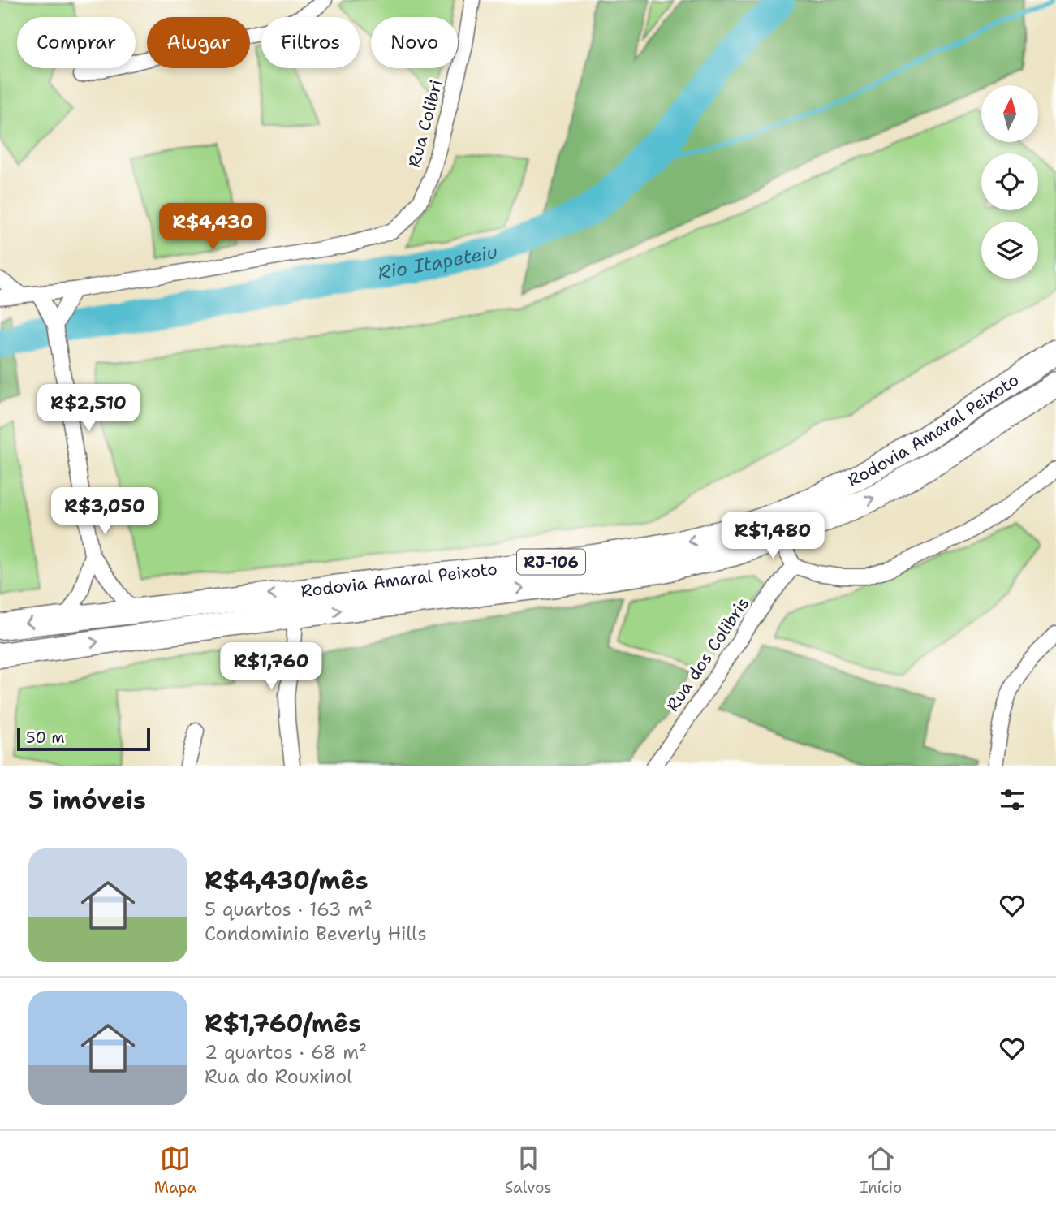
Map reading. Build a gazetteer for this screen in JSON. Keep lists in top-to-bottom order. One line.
{"streets":{"highway":["Rodovia Amaral Peixoto","RJ-106"],"street":["Rua Colibri","Rua dos Colibris"]},"water":["Rio Itapeteiu"],"scale_bar":"50 m","north":"top","page":{"chip":["Comprar","Alugar","Filtros","Novo"],"price":["R$4,430","R$2,510","R$3,050","R$1,480","R$1,760"],"scale":"50 m","heading":"5 imóveis","list":[{"name":"R$4,430/mês","note":"5 quartos · 163 m² · Condominio Beverly Hills"},{"name":"R$1,760/mês","note":"2 quartos · 68 m² · Rua do Rouxinol"}],"tabs":["Mapa","Salvos","Início"]}}
